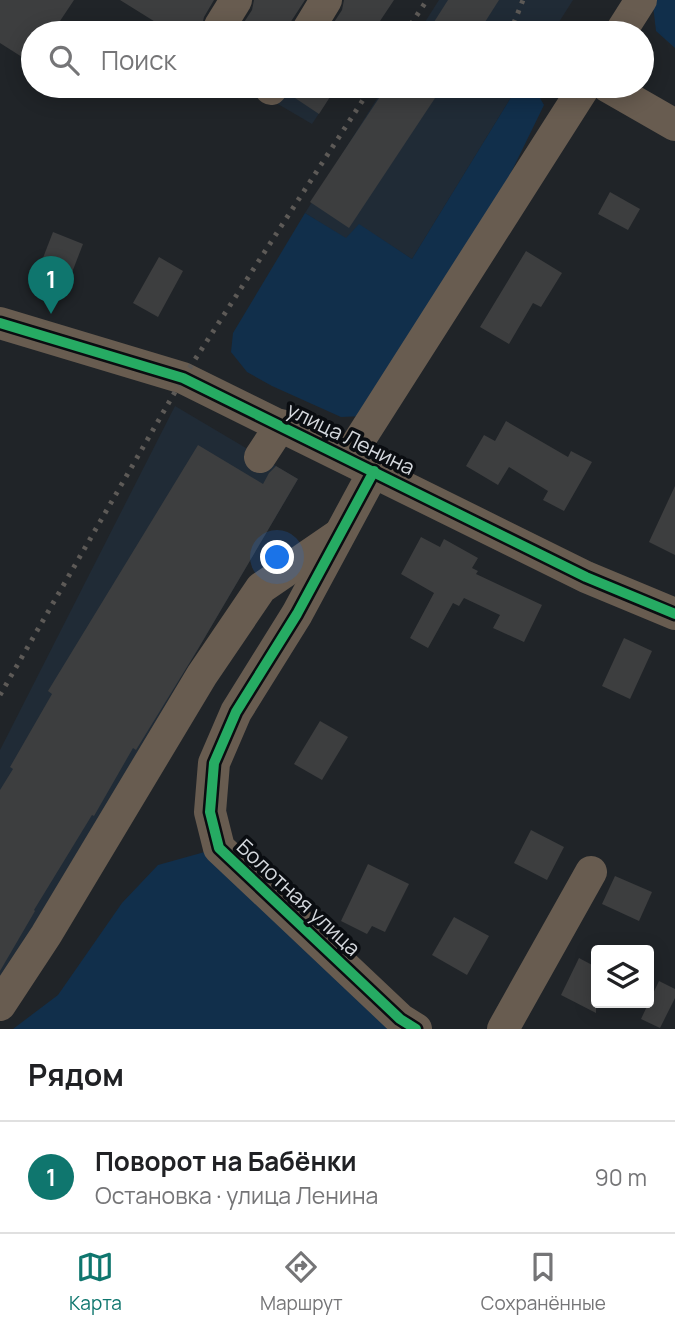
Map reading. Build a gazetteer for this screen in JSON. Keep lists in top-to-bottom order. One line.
{"streets":{"street":["улица Ленина","Болотная улица"]},"crossings":[["улица Ленина","Болотная улица"]],"page":{"search":"Поиск","pins":"1","heading":"Рядом","list":[{"mark":"1","name":"Поворот на Бабёнки","note":"Остановка · улица Ленина","value":"90 m"}],"nav":["Карта","Маршрут","Сохранённые"]}}
